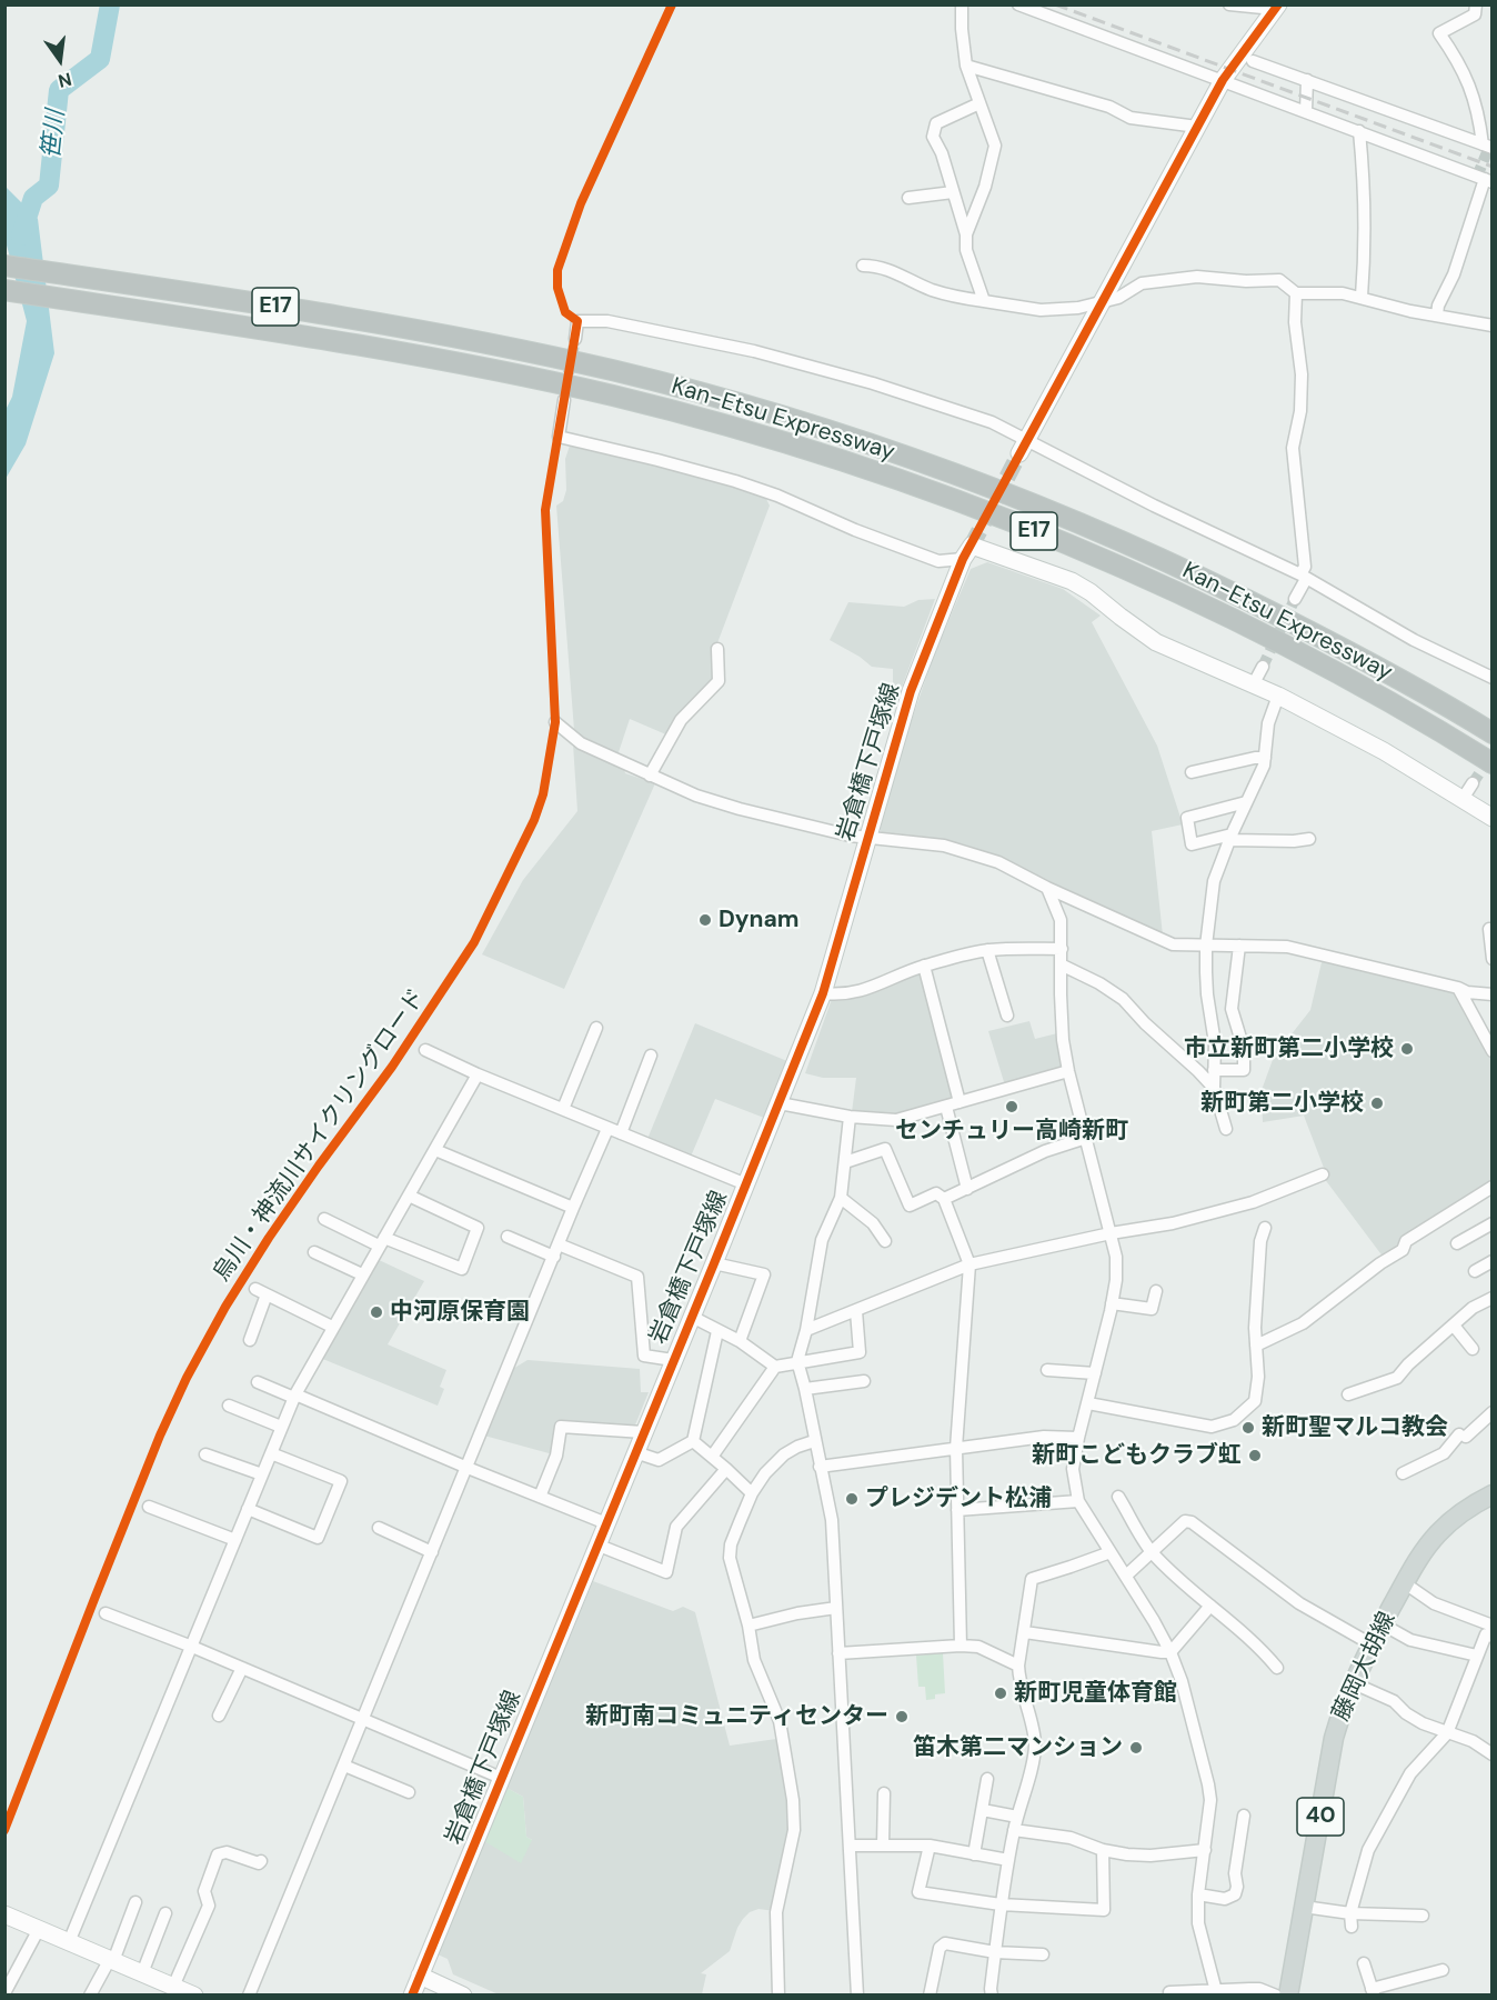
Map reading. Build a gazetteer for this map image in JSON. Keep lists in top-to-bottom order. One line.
{"streets":{"highway":["E17","Kan-Etsu Expressway"],"main road":["藤岡大胡線","40"],"street":["岩倉橋下戸塚線"],"cycle path":["烏川・神流川サイクリングロード"]},"water":["笹川"],"places":["Dynam","市立新町第二小学校","新町第二小学校","センチュリー高崎新町","中河原保育園","新町聖マルコ教会","新町こどもクラブ虹","プレジデント松浦","新町児童体育館","新町南コミュニティセンター","笛木第二マンション"],"north":"bottom"}
